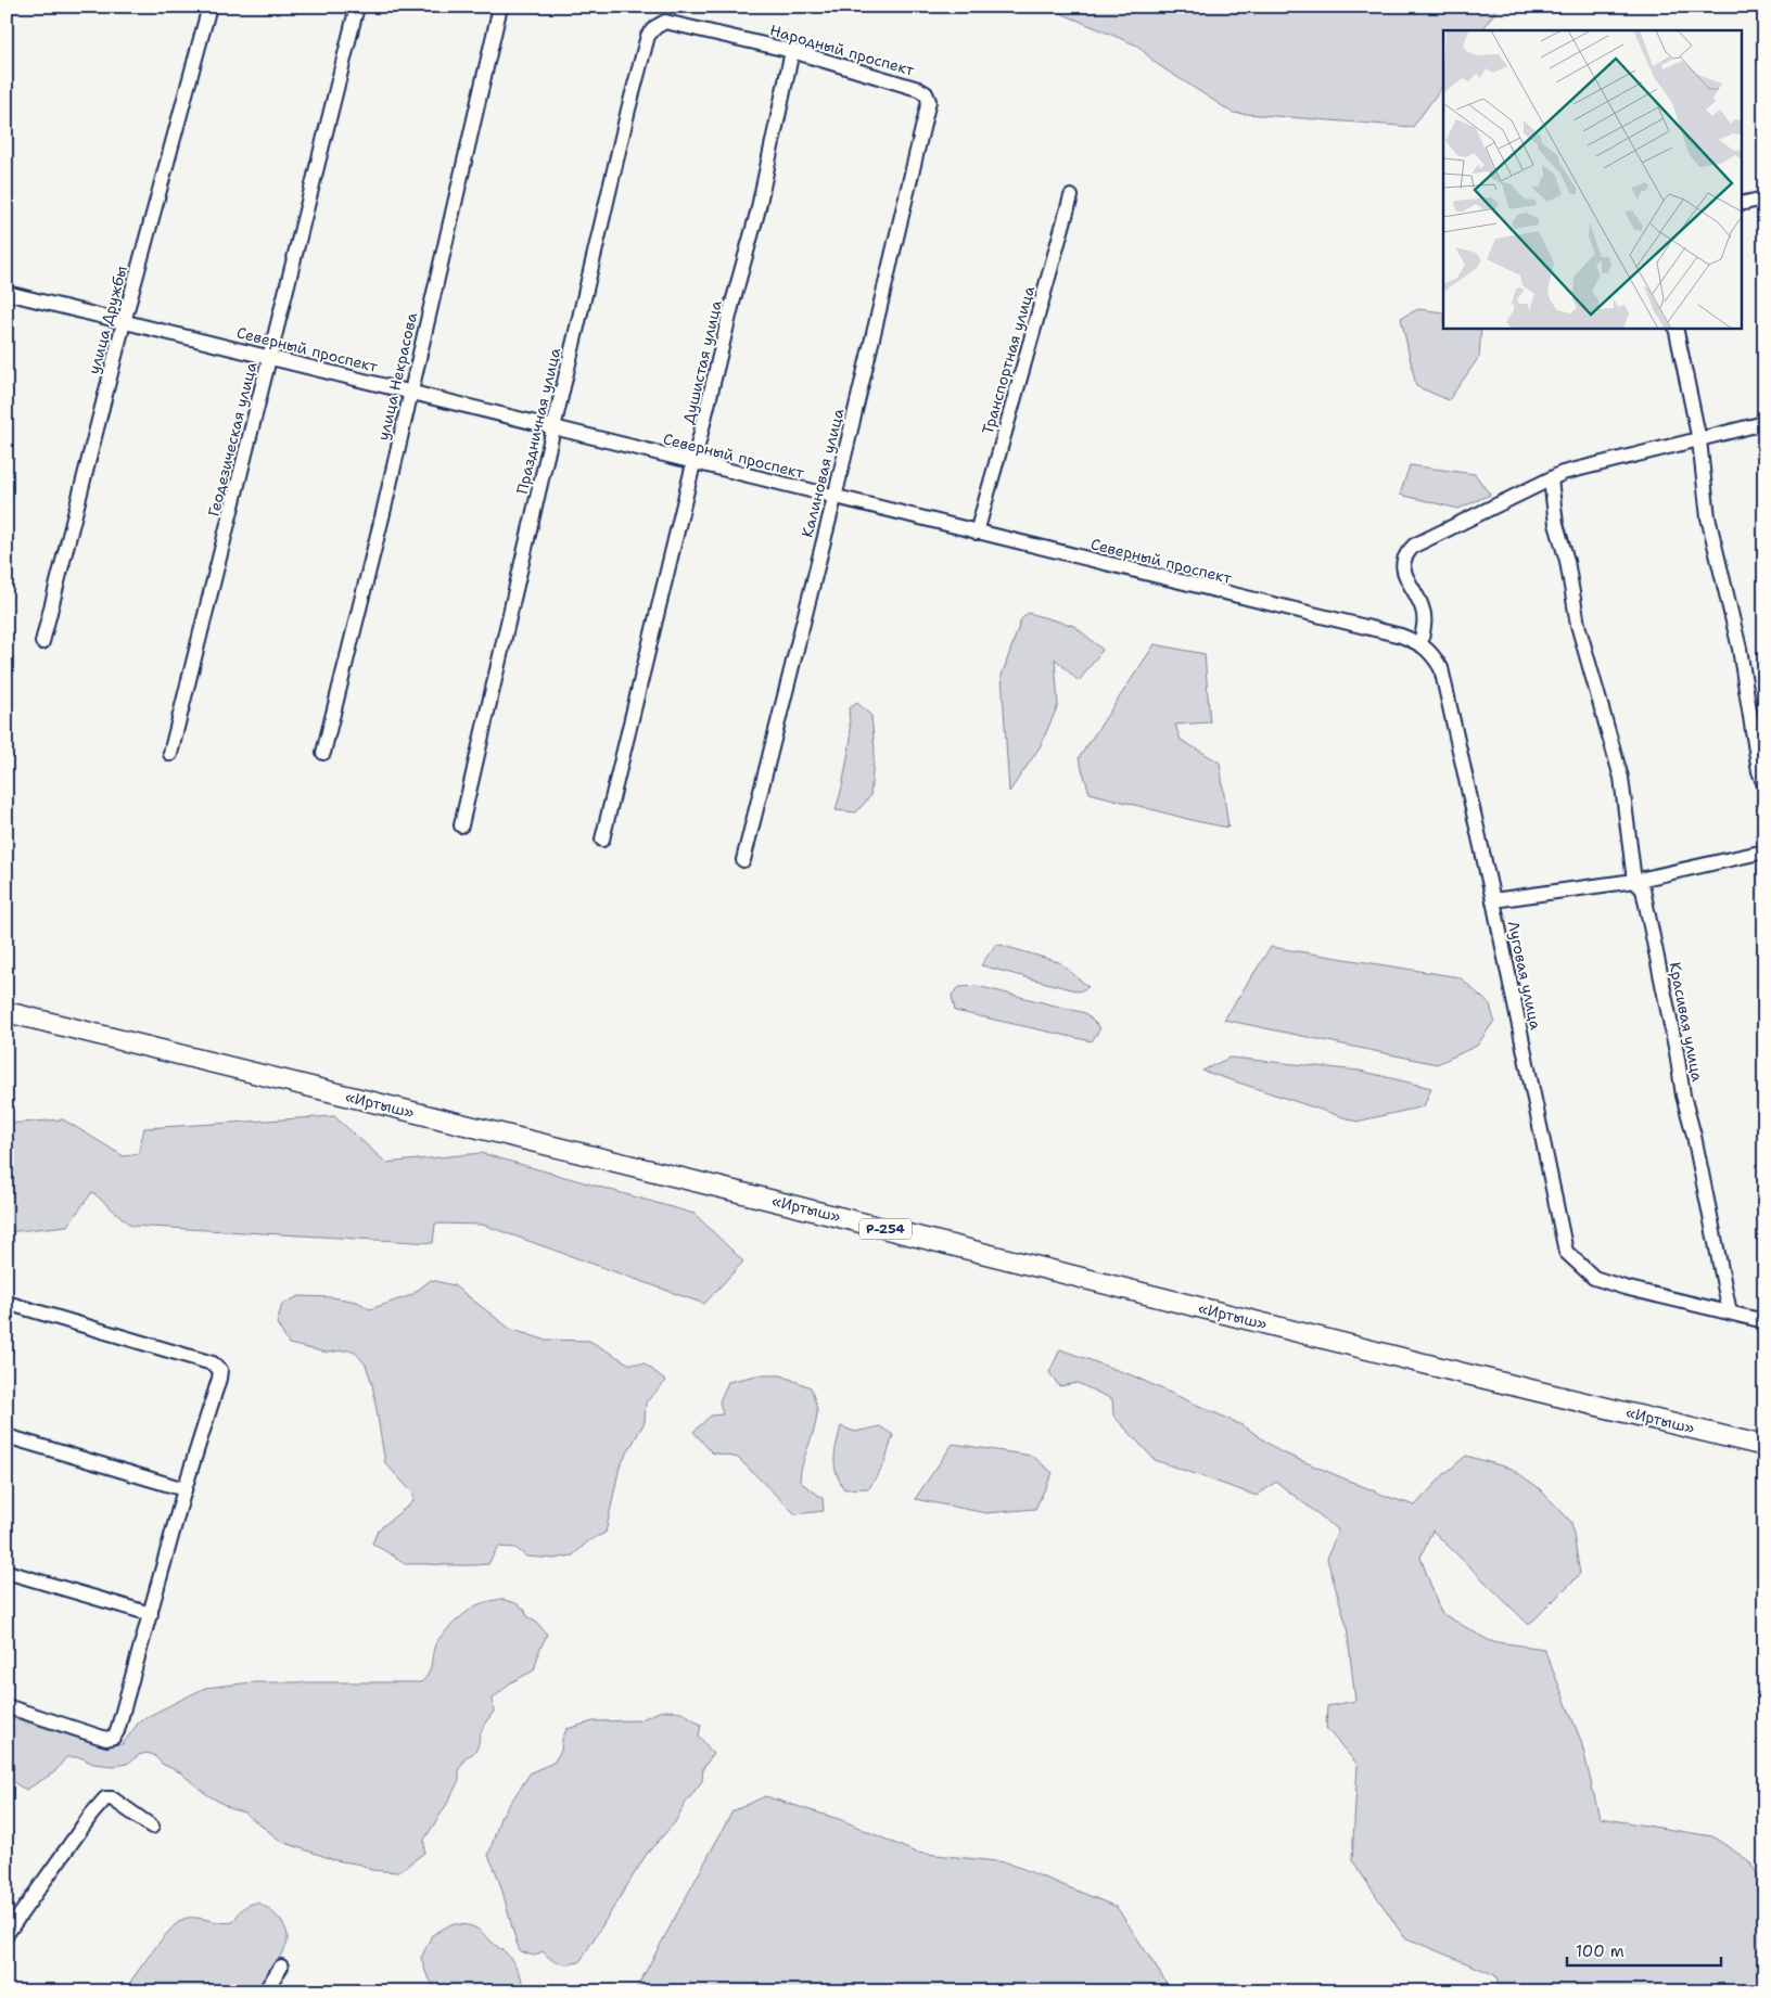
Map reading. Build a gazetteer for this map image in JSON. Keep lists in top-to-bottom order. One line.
{"streets":{"highway":["«Иртыш»","Р-254"],"street":["Народный проспект","улица Дружбы","Северный проспект","Транспортная улица","Душистая улица","улица Некрасова","Праздничная улица","Геодезическая улица","Калиновая улица","Луговая улица","Красивая улица"]},"crossings":[["Народный проспект","Душистая улица"],["Народный проспект","Праздничная улица"],["Народный проспект","Калиновая улица"],["улица Дружбы","Северный проспект"],["Северный проспект","Транспортная улица"],["Северный проспект","Душистая улица"],["Северный проспект","улица Некрасова"],["Северный проспект","Праздничная улица"],["Северный проспект","Геодезическая улица"],["Северный проспект","Калиновая улица"],["Северный проспект","Луговая улица"],["Луговая улица","Красивая улица"]],"scale_bar":"100 m"}
